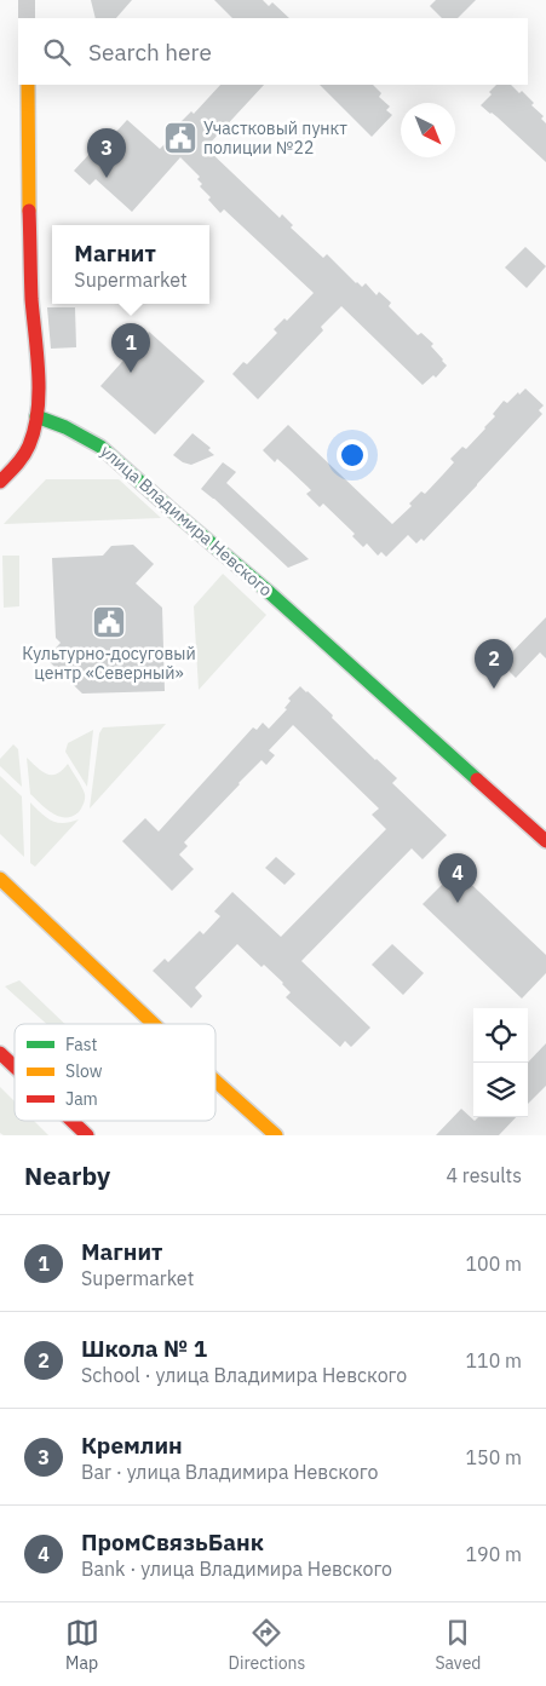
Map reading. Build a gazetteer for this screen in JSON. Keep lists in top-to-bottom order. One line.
{"streets":{"street":["улица Владимира Невского"]},"places":{"public building":["Участковый пункт полиции №22","Культурно-досуговый центр «Северный»"]},"legend":["Fast","Slow","Jam"],"north":"bottom right","page":{"search":"Search here","pins":["3","1","2","4"],"popup":["Магнит","Supermarket"],"heading":["Nearby","4 results"],"list":[{"mark":"1","name":"Магнит","note":"Supermarket","value":"100 m"},{"mark":"2","name":"Школа № 1","note":"School · улица Владимира Невского","value":"110 m"},{"mark":"3","name":"Кремлин","note":"Bar · улица Владимира Невского","value":"150 m"},{"mark":"4","name":"ПромСвязьБанк","note":"Bank · улица Владимира Невского","value":"190 m"}],"nav":["Map","Directions","Saved"]}}
